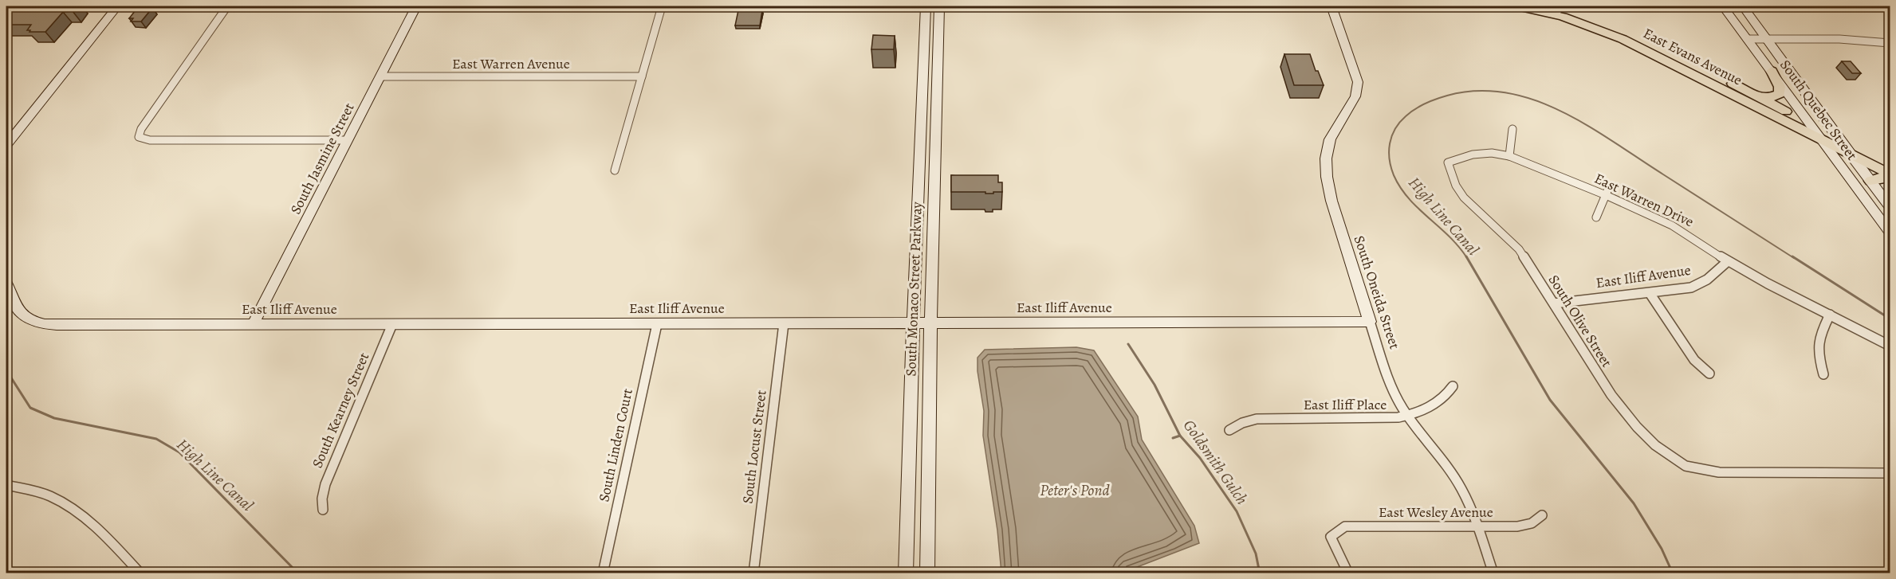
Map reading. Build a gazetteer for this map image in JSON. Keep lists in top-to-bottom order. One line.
{"streets":{"main road":["East Evans Avenue"],"street":["East Warren Avenue","South Quebec Street","South Jasmine Street","East Warren Drive","East Iliff Avenue","South Monaco Street Parkway","South Oneida Street","South Olive Street","East Iliff Place","South Kearney Street","South Linden Court","South Locust Street","East Wesley Avenue"]},"crossings":[["East Evans Avenue","South Quebec Street"],["East Warren Avenue","South Jasmine Street"],["South Jasmine Street","East Iliff Avenue"],["East Warren Drive","East Iliff Avenue"],["East Warren Drive","South Olive Street"],["East Iliff Avenue","South Monaco Street Parkway"],["East Iliff Avenue","South Oneida Street"],["East Iliff Avenue","South Olive Street"],["East Iliff Avenue","South Kearney Street"],["East Iliff Avenue","South Linden Court"],["East Iliff Avenue","South Locust Street"],["South Oneida Street","East Iliff Place"],["South Oneida Street","East Wesley Avenue"]],"water":["High Line Canal","Goldsmith Gulch","Peter's Pond"]}
